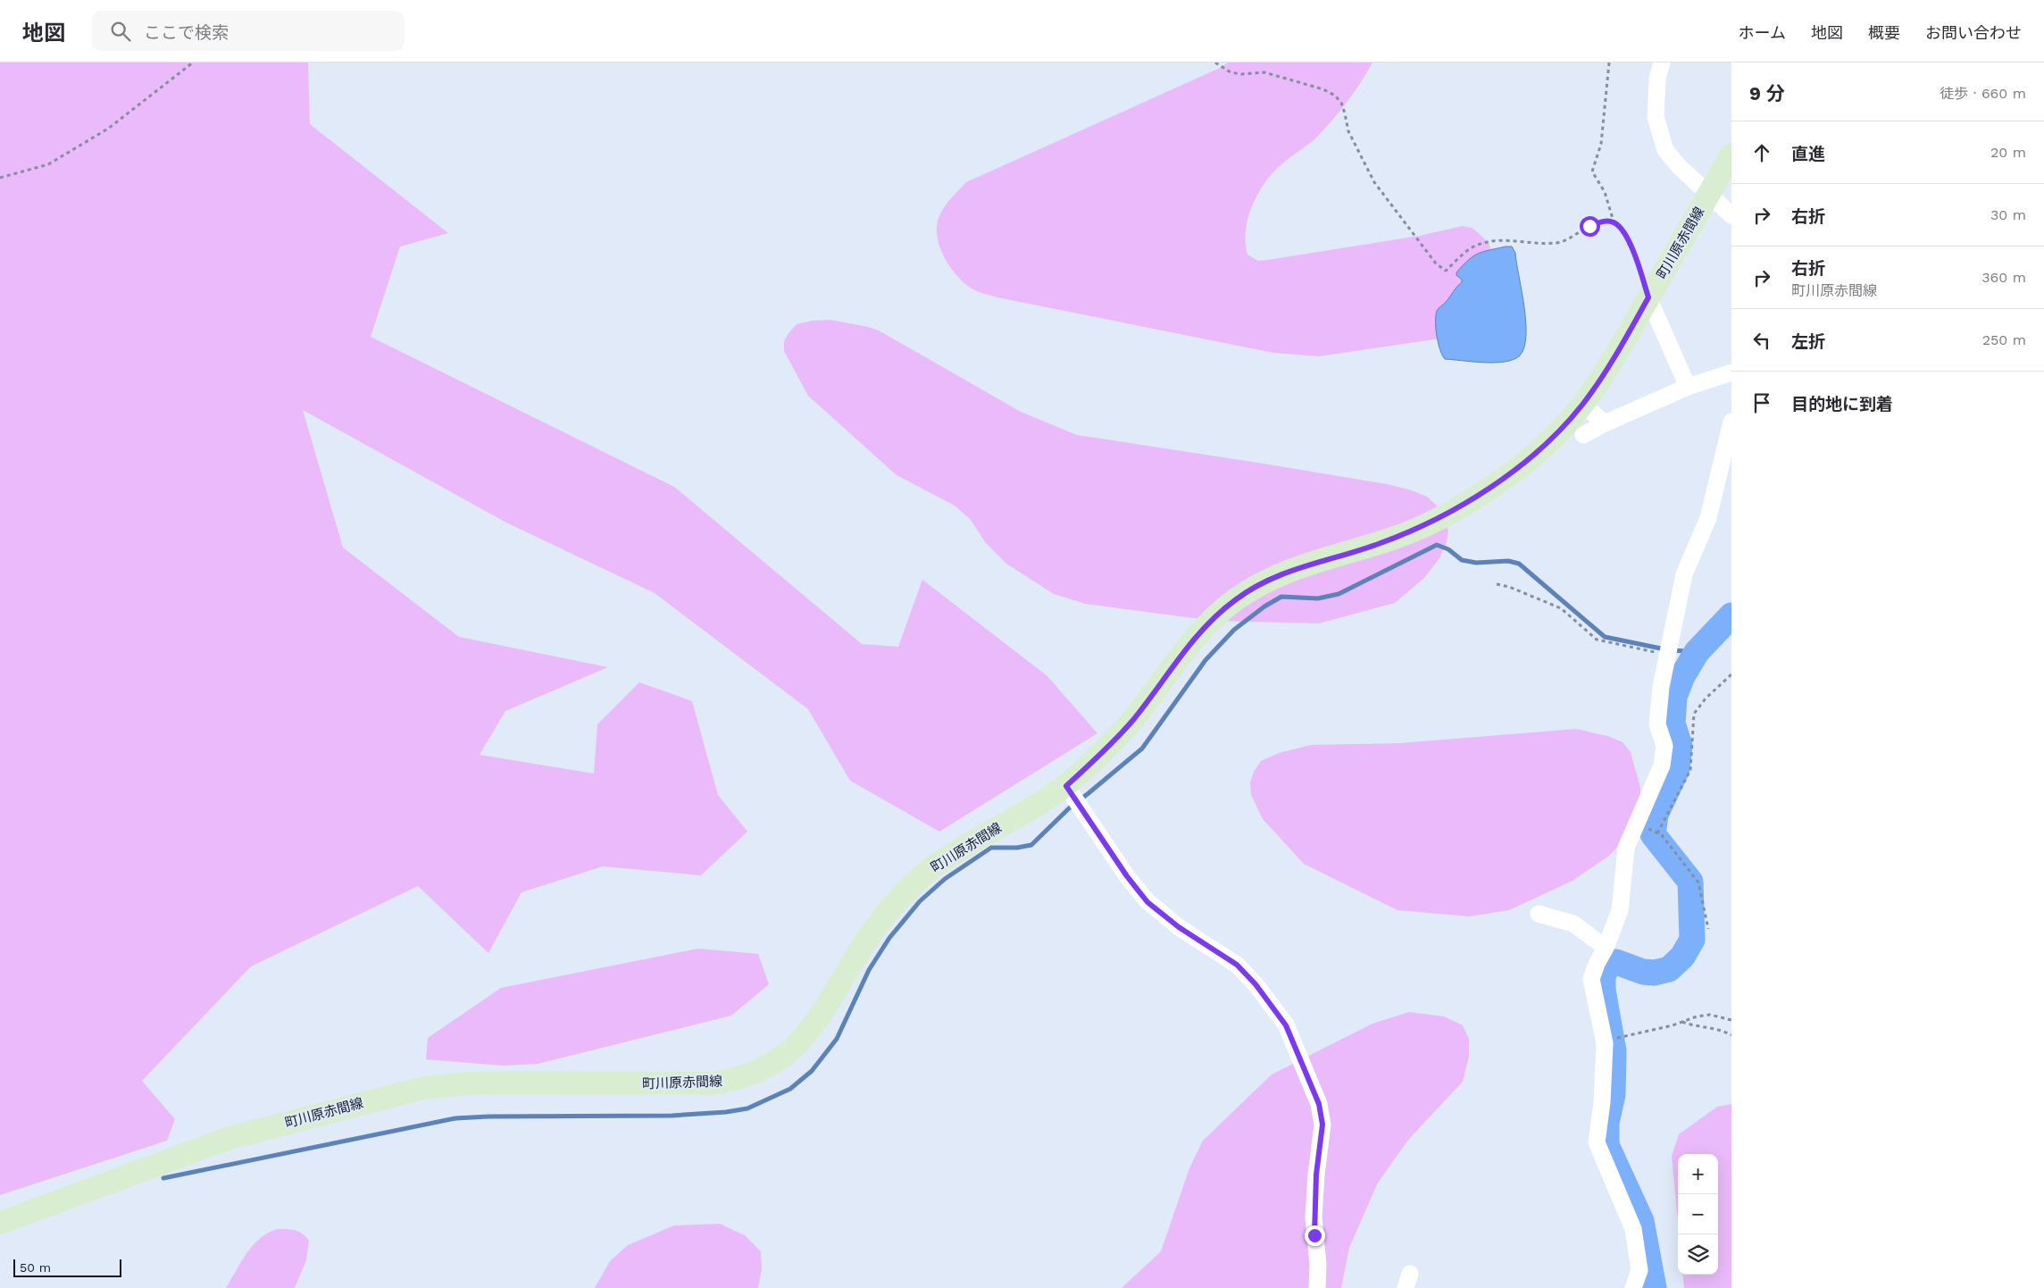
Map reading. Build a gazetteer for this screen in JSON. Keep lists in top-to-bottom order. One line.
{"streets":{"main road":["町川原赤間線"]},"scale_bar":"50 m","page":{"header":"地図","search":"ここで検索","nav":["ホーム","地図","概要","お問い合わせ"],"heading":["9 分","徒歩 · 660 m"],"list":[["直進","20 m"],["右折","30 m"],["右折","町川原赤間線","360 m"],["左折","250 m"],"目的地に到着"],"map_buttons":["+","−"],"scale":"50 m"}}
